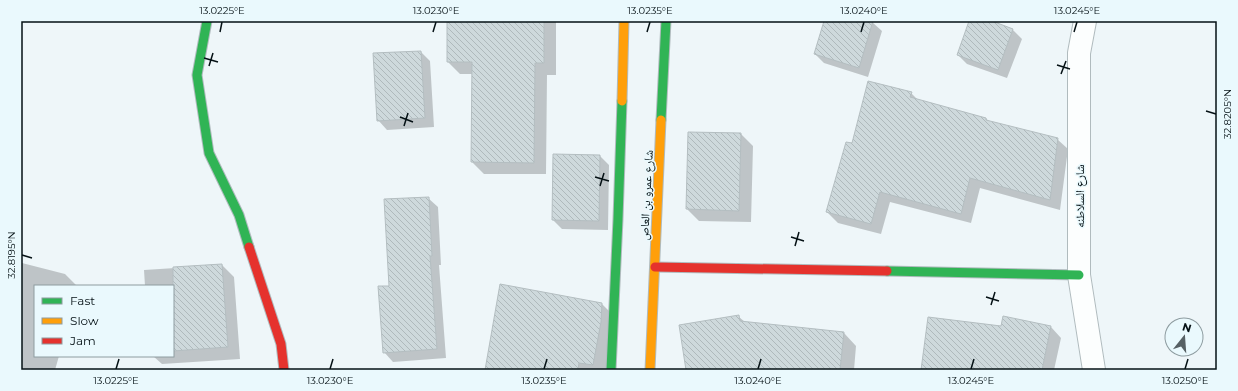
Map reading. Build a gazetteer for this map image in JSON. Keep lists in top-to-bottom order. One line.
{"streets":{"street":["شارع عمرو بن العاص","شارع السلاطنه"]},"legend":["Fast","Slow","Jam"],"north":"top","coordinates":["13.0225°E","13.0230°E","13.0235°E","13.0240°E","13.0245°E","32.8205°N","32.8195°N","13.0250°E"]}
